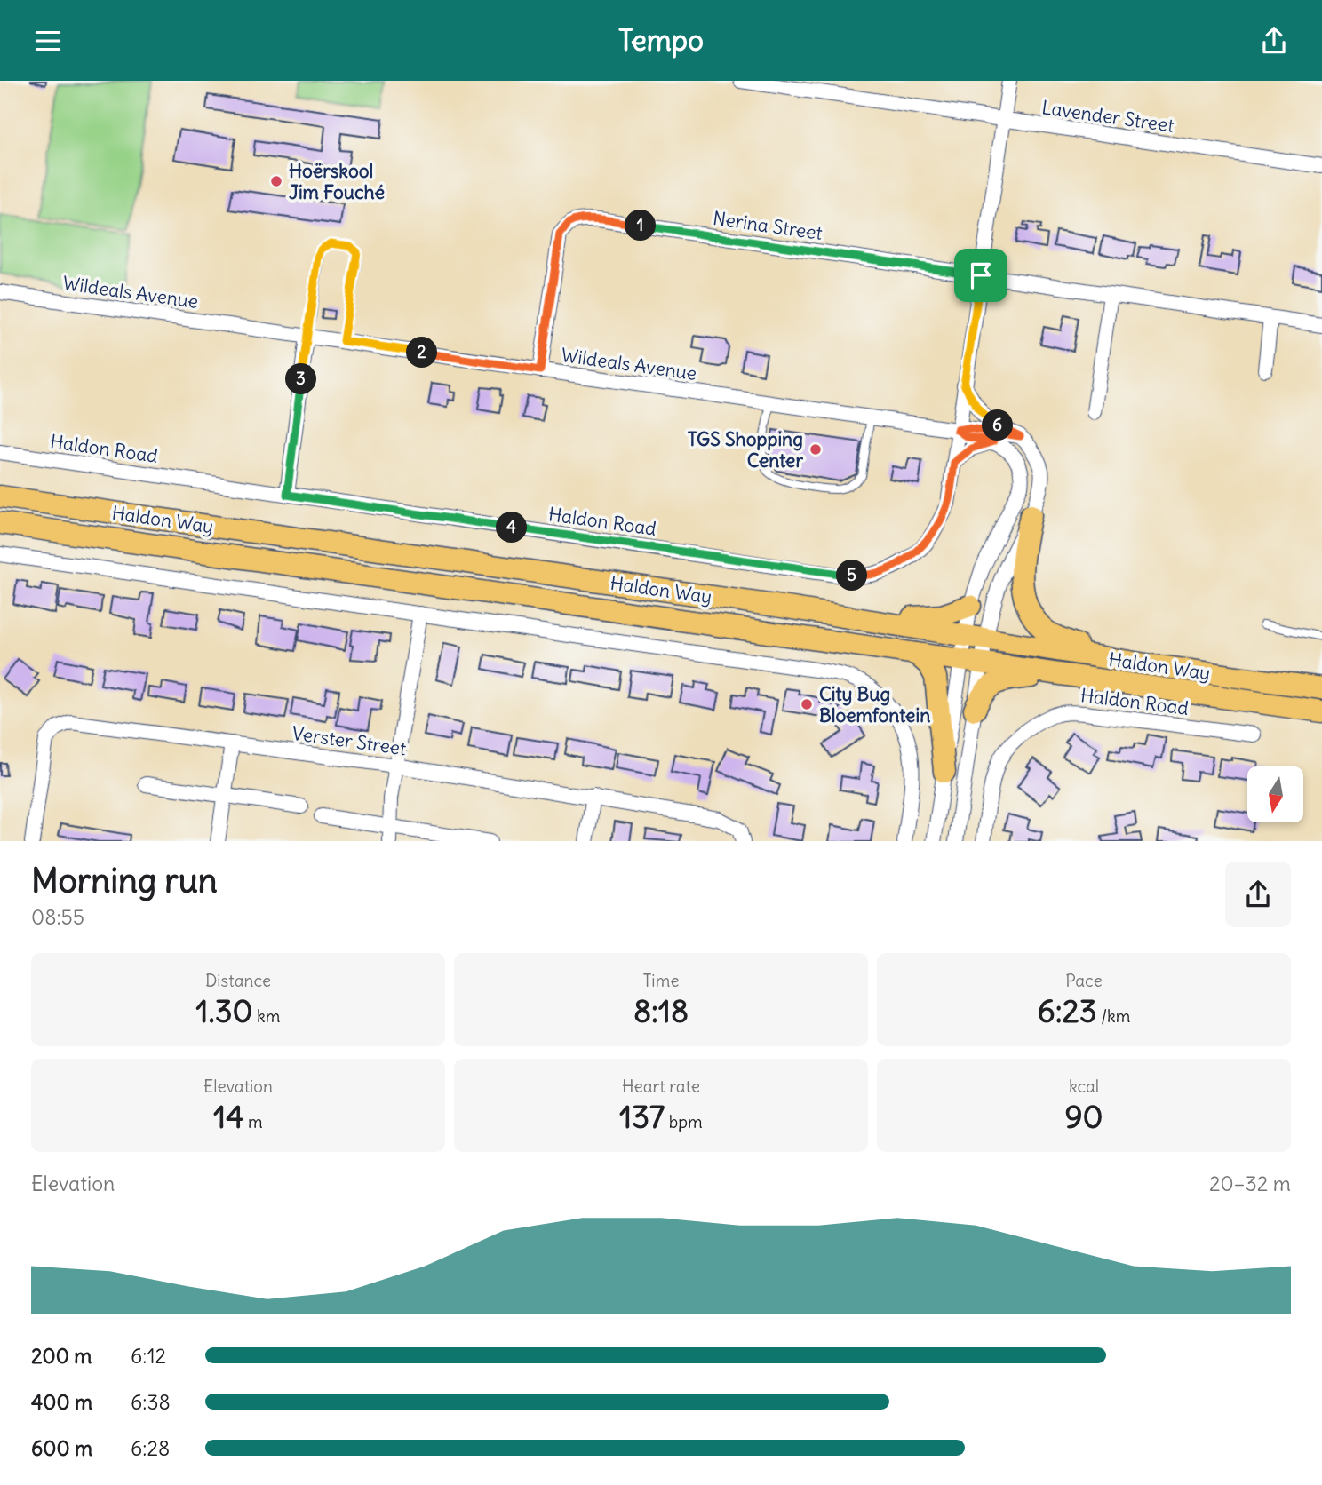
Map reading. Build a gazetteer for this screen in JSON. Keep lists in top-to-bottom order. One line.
{"streets":{"highway":["Haldon Way"],"street":["Lavender Street","Nerina Street","Wildeals Avenue","Haldon Road","Verster Street"]},"crossings":[["Lavender Street","Haldon Road"],["Nerina Street","Wildeals Avenue"],["Nerina Street","Haldon Road"],["Wildeals Avenue","Haldon Road"]],"places":["Hoërskool Jim Fouché","TGS Shopping Center","City Bug Bloemfontein"],"north":"bottom","page":{"header":"Tempo","pins":["1","2","3","6","4","5"],"heading":["Morning run","08:55"],"stats":[["Distance","1.30 km"],["Time","8:18"],["Pace","6:23 /km"],["Elevation","14 m"],["Heart rate","137 bpm"],["kcal","90"]],"chart":["Elevation","20–32 m"],"list":[{"name":"200 m","note":"6:12"},{"name":"400 m","note":"6:38"},{"name":"600 m","note":"6:28"}]}}
